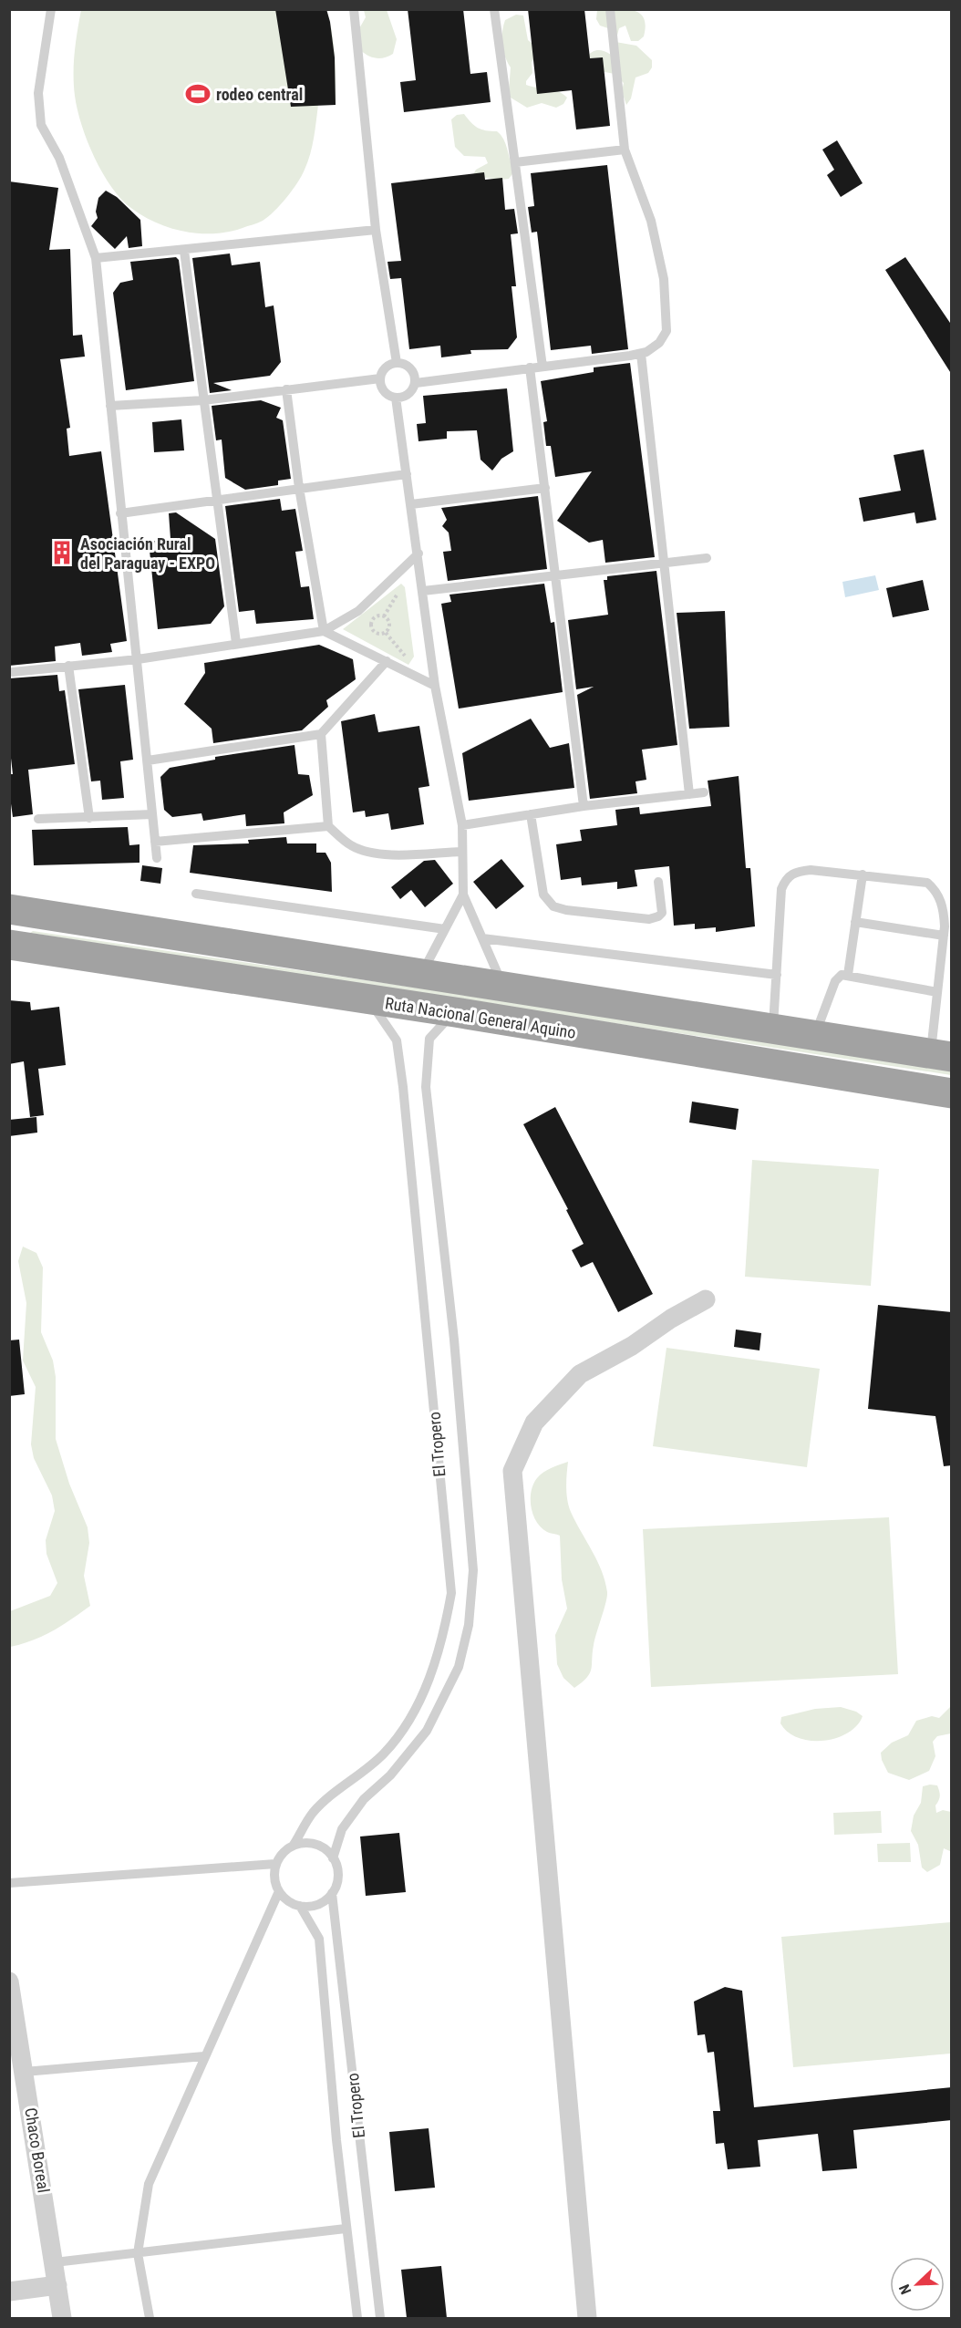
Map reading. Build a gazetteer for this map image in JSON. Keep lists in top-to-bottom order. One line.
{"streets":{"highway":["Ruta Nacional General Aquino"],"street":["Chaco Boreal"],"lane":["El Tropero"]},"crossings":[["Ruta Nacional General Aquino","El Tropero"]],"places":{"sports":["rodeo central"],"building":["Asociación Rural del Paraguay - EXPO"]},"north":"bottom left"}
